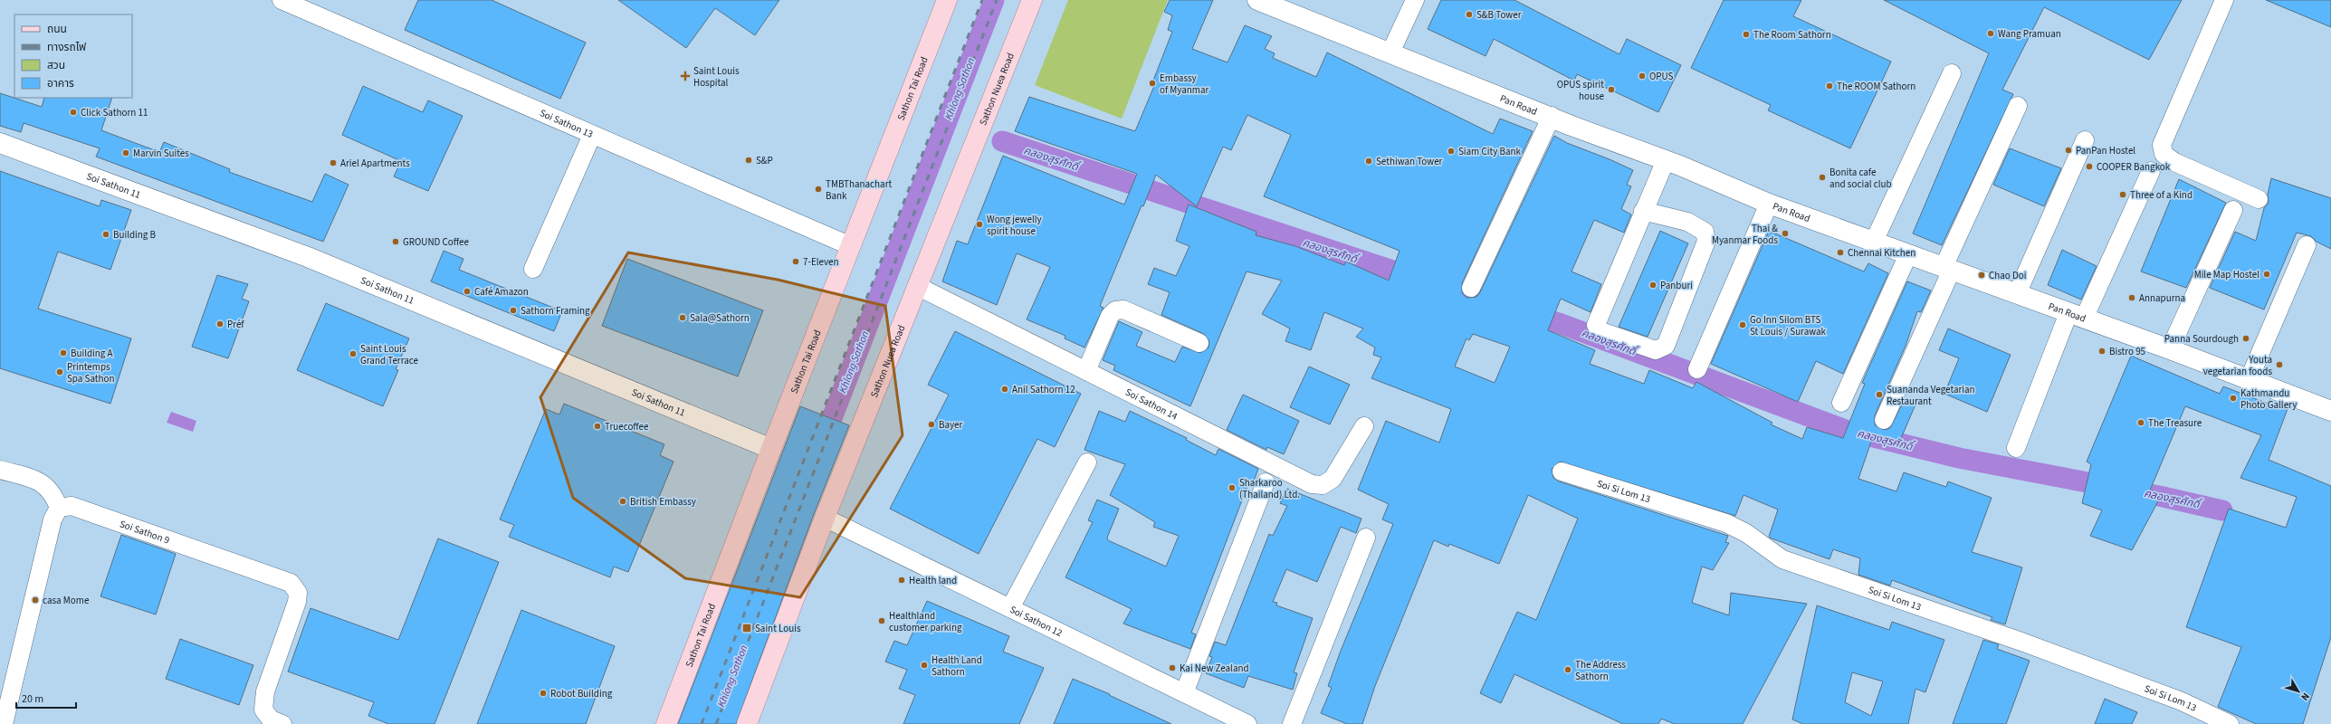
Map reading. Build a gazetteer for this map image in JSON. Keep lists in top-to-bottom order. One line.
{"streets":{"main road":["Sathon Tai Road","Sathon Nuea Road"],"street":["Pan Road","Soi Sathon 13","Soi Sathon 11","Soi Sathon 14","Soi Si Lom 13","Soi Sathon 9","Soi Sathon 12"]},"crossings":[["Sathon Tai Road","Soi Sathon 13"],["Sathon Tai Road","Soi Sathon 11"],["Sathon Nuea Road","Soi Sathon 14"],["Sathon Nuea Road","Soi Sathon 12"]],"water":["Khlong Sathon","คลองสุรศักดิ์"],"places":{"other":["S&B Tower","Wang Pramuan","The Room Sathorn","OPUS","Embassy of Myanmar","The ROOM Sathorn","OPUS spirit house","Click Sathorn 11","PanPan Hostel","Siam City Bank","Marvin Suites","S&P","Sethiwan Tower","Ariel Apartments","COOPER Bangkok","Bonita cafe and social club","TMBThanachart Bank","Three of a Kind","Wong jewelly spirit house","Thai & Myanmar Foods","Building B","GROUND Coffee","Chennai Kitchen","7-Eleven","Mile Map Hostel","Chao Doi","Panburi","Café Amazon","Annapurna","Sathorn Framing","Sala@Sathorn","Préf","Go Inn Silom BTS St Louis / Surawak","Panna Sourdough","Bistro 95","Building A","Saint Louis Grand Terrace","Youta vegetarian foods","Printemps Spa Sathon","Anil Sathorn 12","Suananda Vegetarian Restaurant","Kathmandu Photo Gallery","The Treasure","Bayer","Truecoffee","Sharkaroo (Thailand) Ltd.","British Embassy","Health land","casa Mome","Healthland customer parking","Health Land Sathorn","Kai New Zealand","The Address Sathorn","Robot Building"],"health":["Saint Louis Hospital"],"transit":["Saint Louis"]},"legend":["ถนน","ทางรถไฟ","สวน","อาคาร"],"scale_bar":"20 m","north":"bottom right"}
